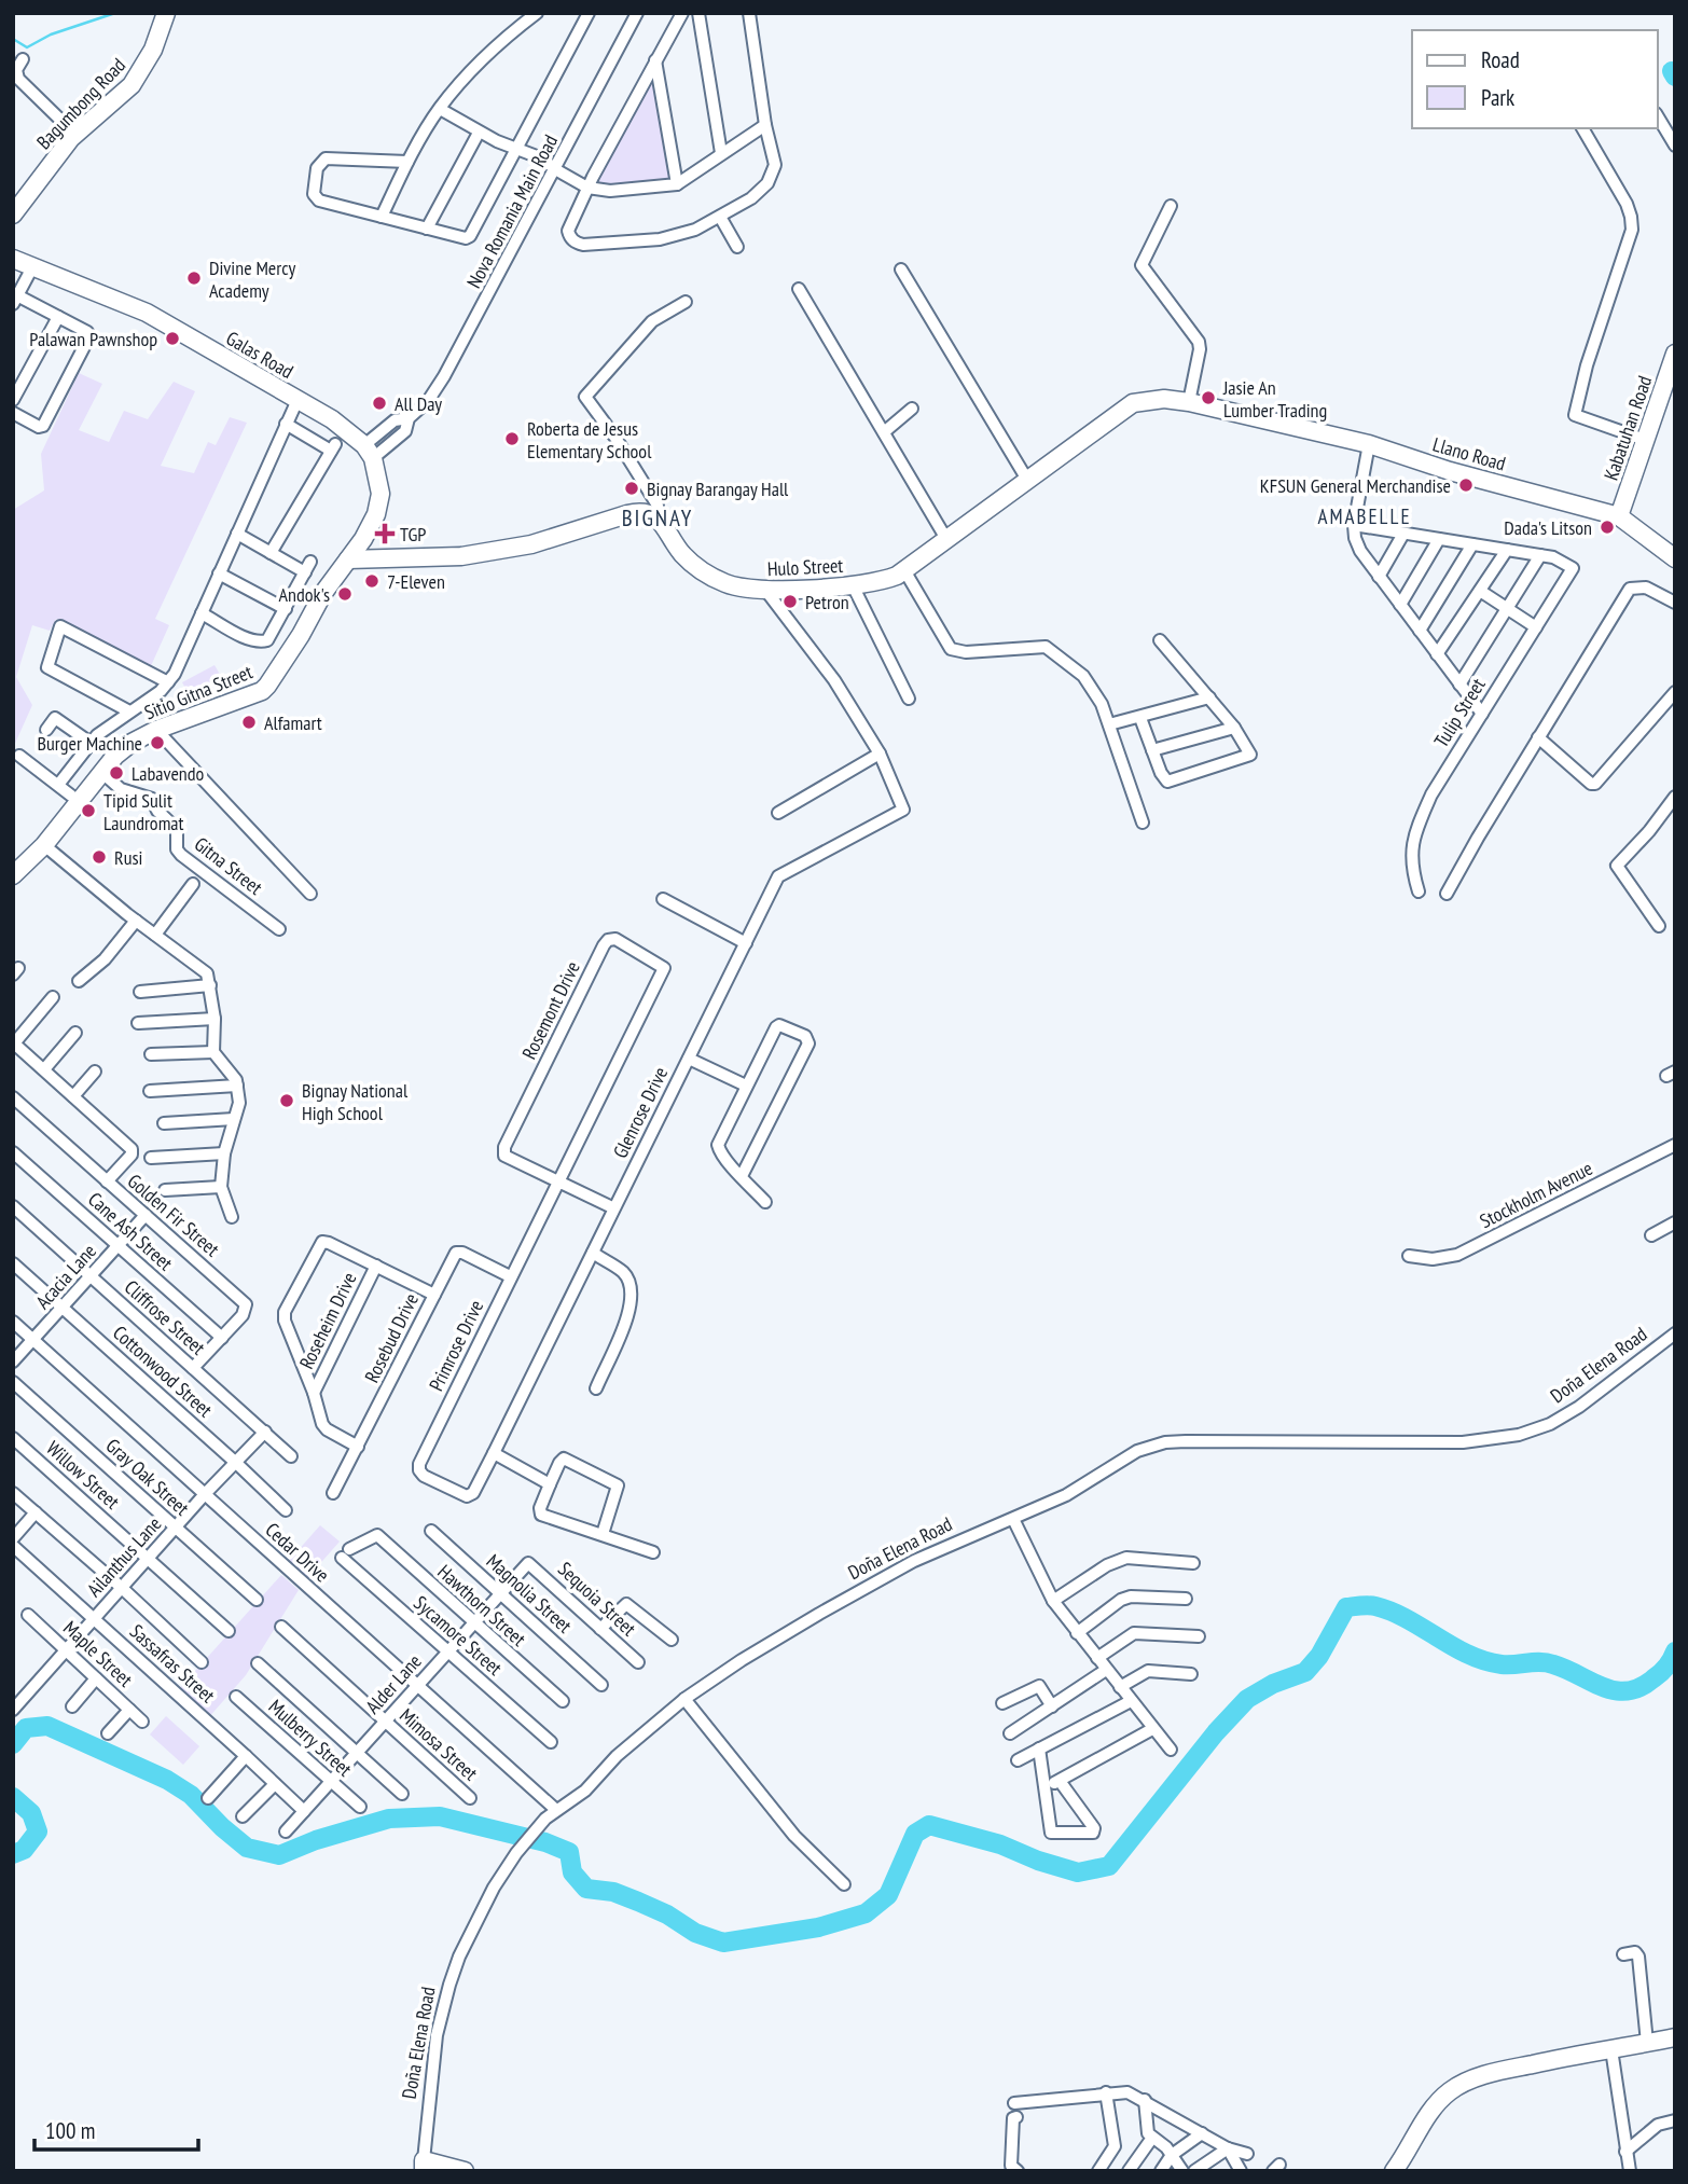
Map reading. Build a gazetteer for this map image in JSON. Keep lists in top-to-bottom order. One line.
{"streets":{"main road":["Bagumbong Road","Galas Road","Kabatuhan Road","Llano Road","Hulo Street","Sitio Gitna Street"],"street":["Nova Romania Main Road","Tulip Street","Gitna Street","Rosemont Drive","Glenrose Drive","Stockholm Avenue","Golden Fir Street","Cane Ash Street","Acacia Lane","Cliffrose Street","Roseheim Drive","Rosebud Drive","Primrose Drive","Doña Elena Road","Cottonwood Street","Willow Street","Gray Oak Street","Cedar Drive","Ailanthus Lane","Magnolia Street","Sequoia Street","Hawthorn Street","Sycamore Street","Maple Street","Sassafras Street","Alder Lane","Mulberry Street","Mimosa Street"]},"crossings":[["Nova Romania Main Road","Galas Road"],["Kabatuhan Road","Llano Road"],["Llano Road","Hulo Street"],["Sitio Gitna Street","Gitna Street"],["Rosemont Drive","Primrose Drive"],["Glenrose Drive","Primrose Drive"],["Golden Fir Street","Cane Ash Street"],["Golden Fir Street","Acacia Lane"],["Golden Fir Street","Cliffrose Street"],["Cane Ash Street","Acacia Lane"],["Acacia Lane","Cliffrose Street"],["Acacia Lane","Cottonwood Street"],["Acacia Lane","Cedar Drive"],["Cliffrose Street","Ailanthus Lane"],["Rosebud Drive","Primrose Drive"],["Doña Elena Road","Cedar Drive"],["Cottonwood Street","Ailanthus Lane"],["Willow Street","Ailanthus Lane"],["Gray Oak Street","Ailanthus Lane"],["Cedar Drive","Ailanthus Lane"],["Cedar Drive","Alder Lane"],["Ailanthus Lane","Maple Street"],["Ailanthus Lane","Sassafras Street"],["Magnolia Street","Alder Lane"],["Sequoia Street","Alder Lane"],["Hawthorn Street","Sycamore Street"],["Hawthorn Street","Alder Lane"],["Sycamore Street","Alder Lane"],["Sassafras Street","Alder Lane"],["Alder Lane","Mulberry Street"],["Alder Lane","Mimosa Street"]],"districts":["AMABELLE","BIGNAY"],"places":{"other":["Divine Mercy Academy","Palawan Pawnshop","Jasie An Lumber Trading","All Day","Roberta de Jesus Elementary School","KFSUN General Merchandise","Bignay Barangay Hall","Dada's Litson","7-Eleven","Andok's","Petron","Alfamart","Burger Machine","Labavendo","Tipid Sulit Laundromat","Rusi","Bignay National High School"],"health":["TGP"]},"legend":["Road","Park"],"scale_bar":"100 m"}
